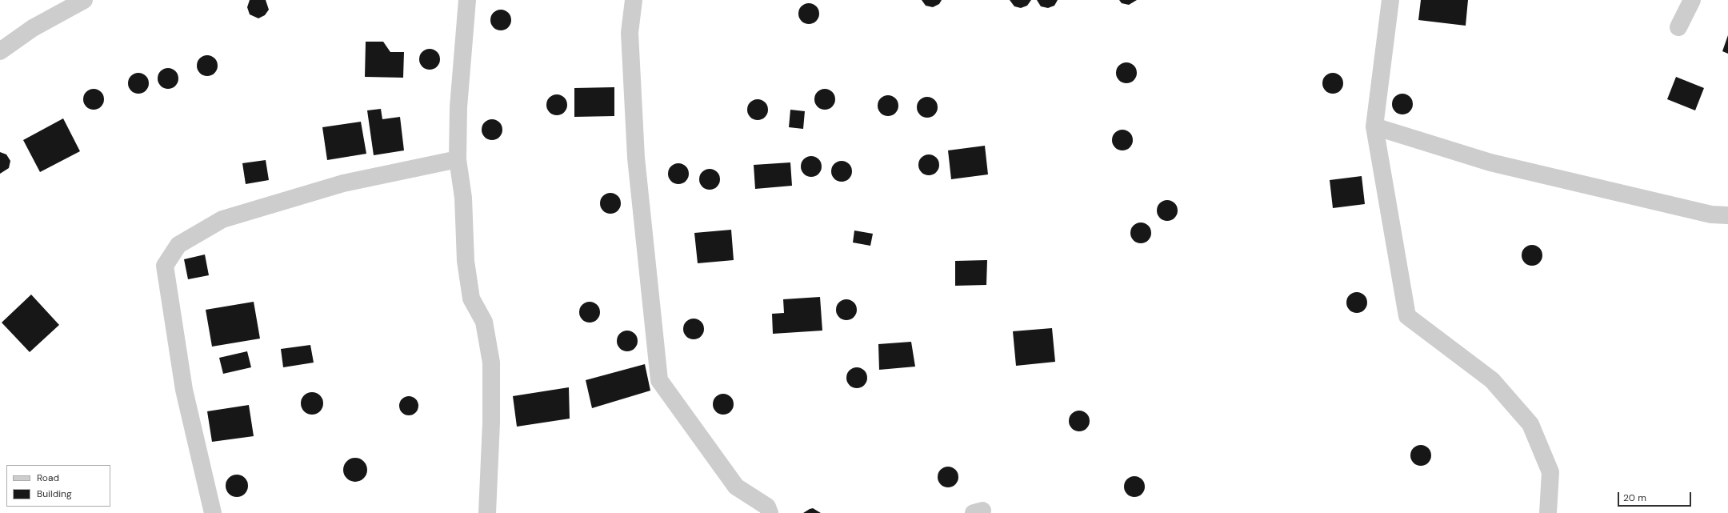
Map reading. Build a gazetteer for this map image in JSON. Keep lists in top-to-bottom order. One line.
{"legend":["Road","Building"],"scale_bar":"20 m"}
